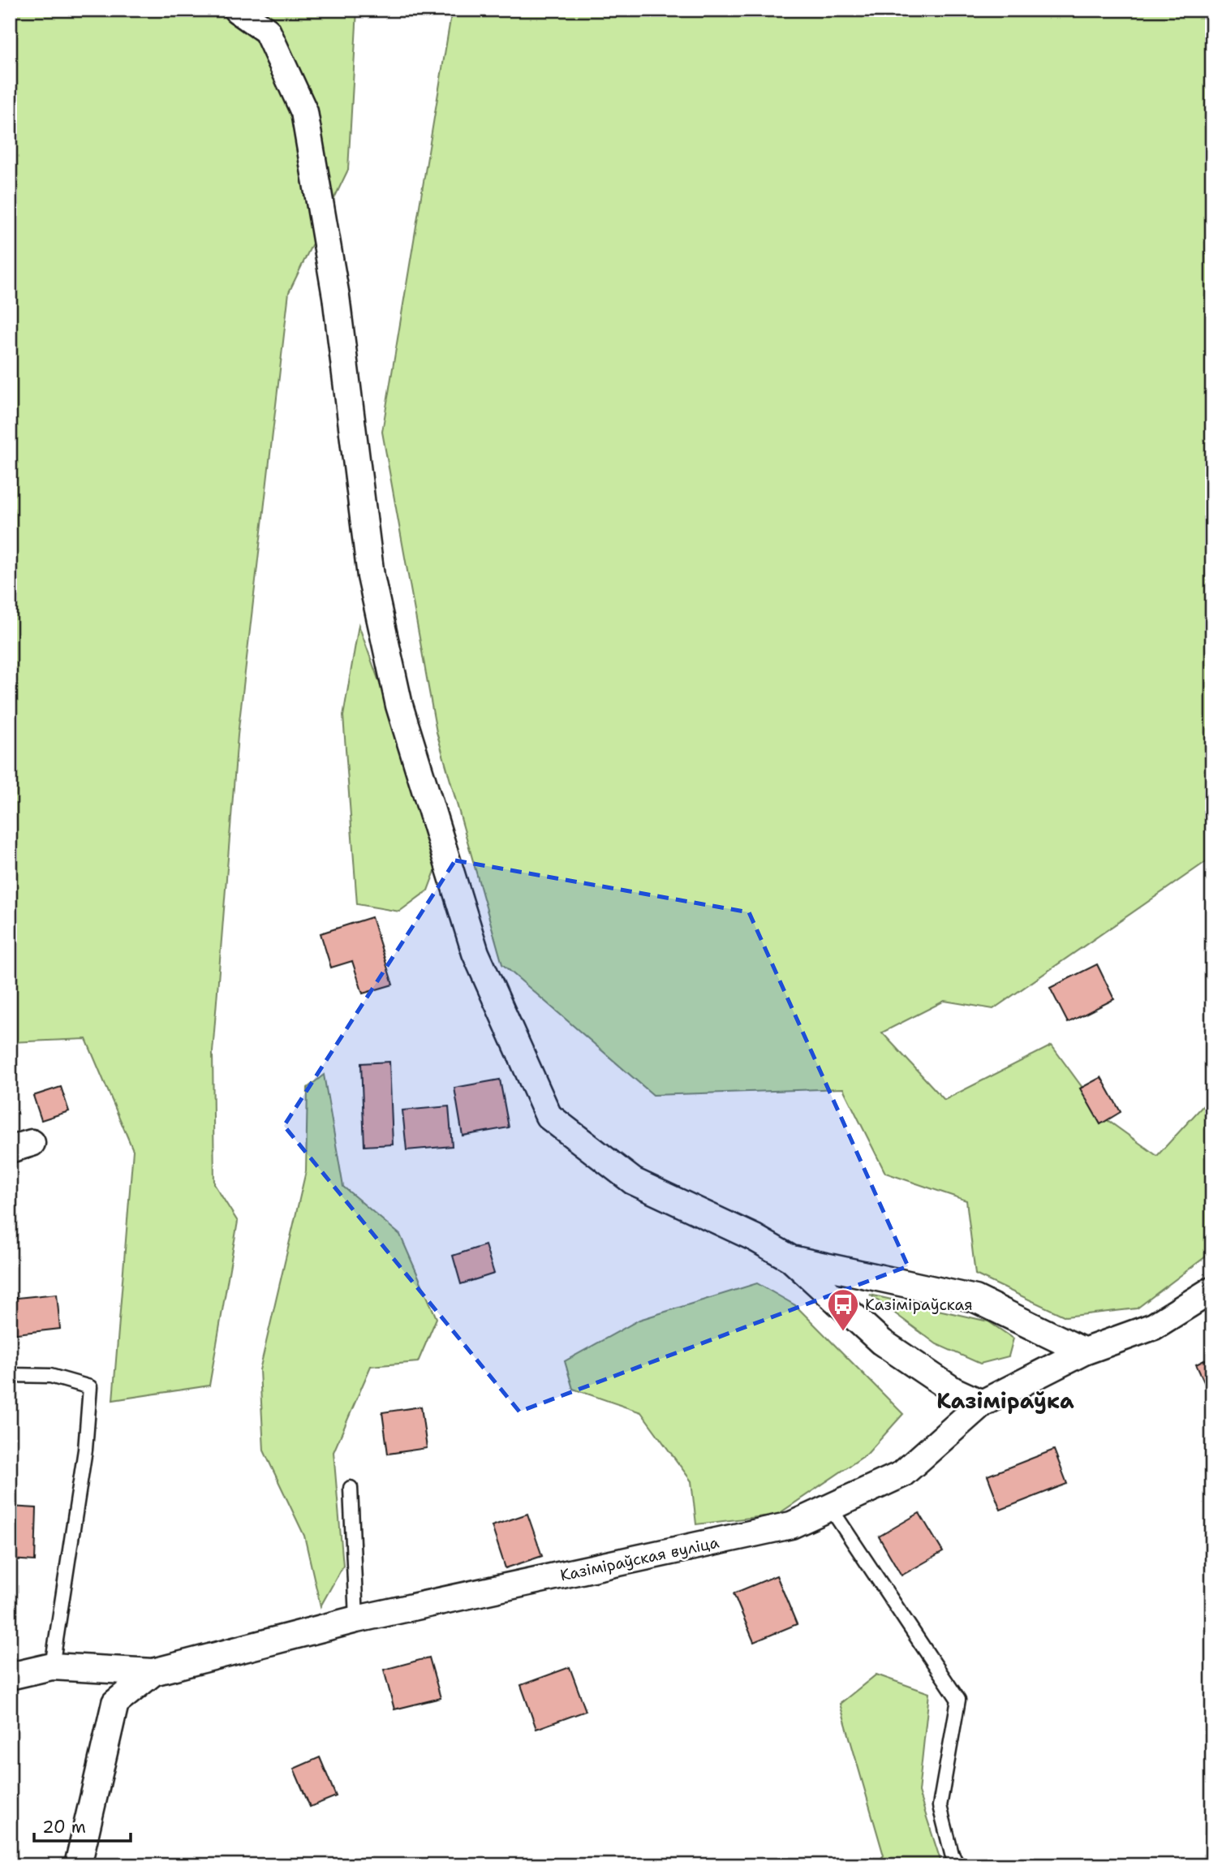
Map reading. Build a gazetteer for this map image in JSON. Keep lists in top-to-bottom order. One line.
{"streets":{"street":["Казіміраўская вуліца"]},"districts":["Казіміраўка"],"places":{"bus stop":["Казіміраўская"]},"scale_bar":"20 m"}
